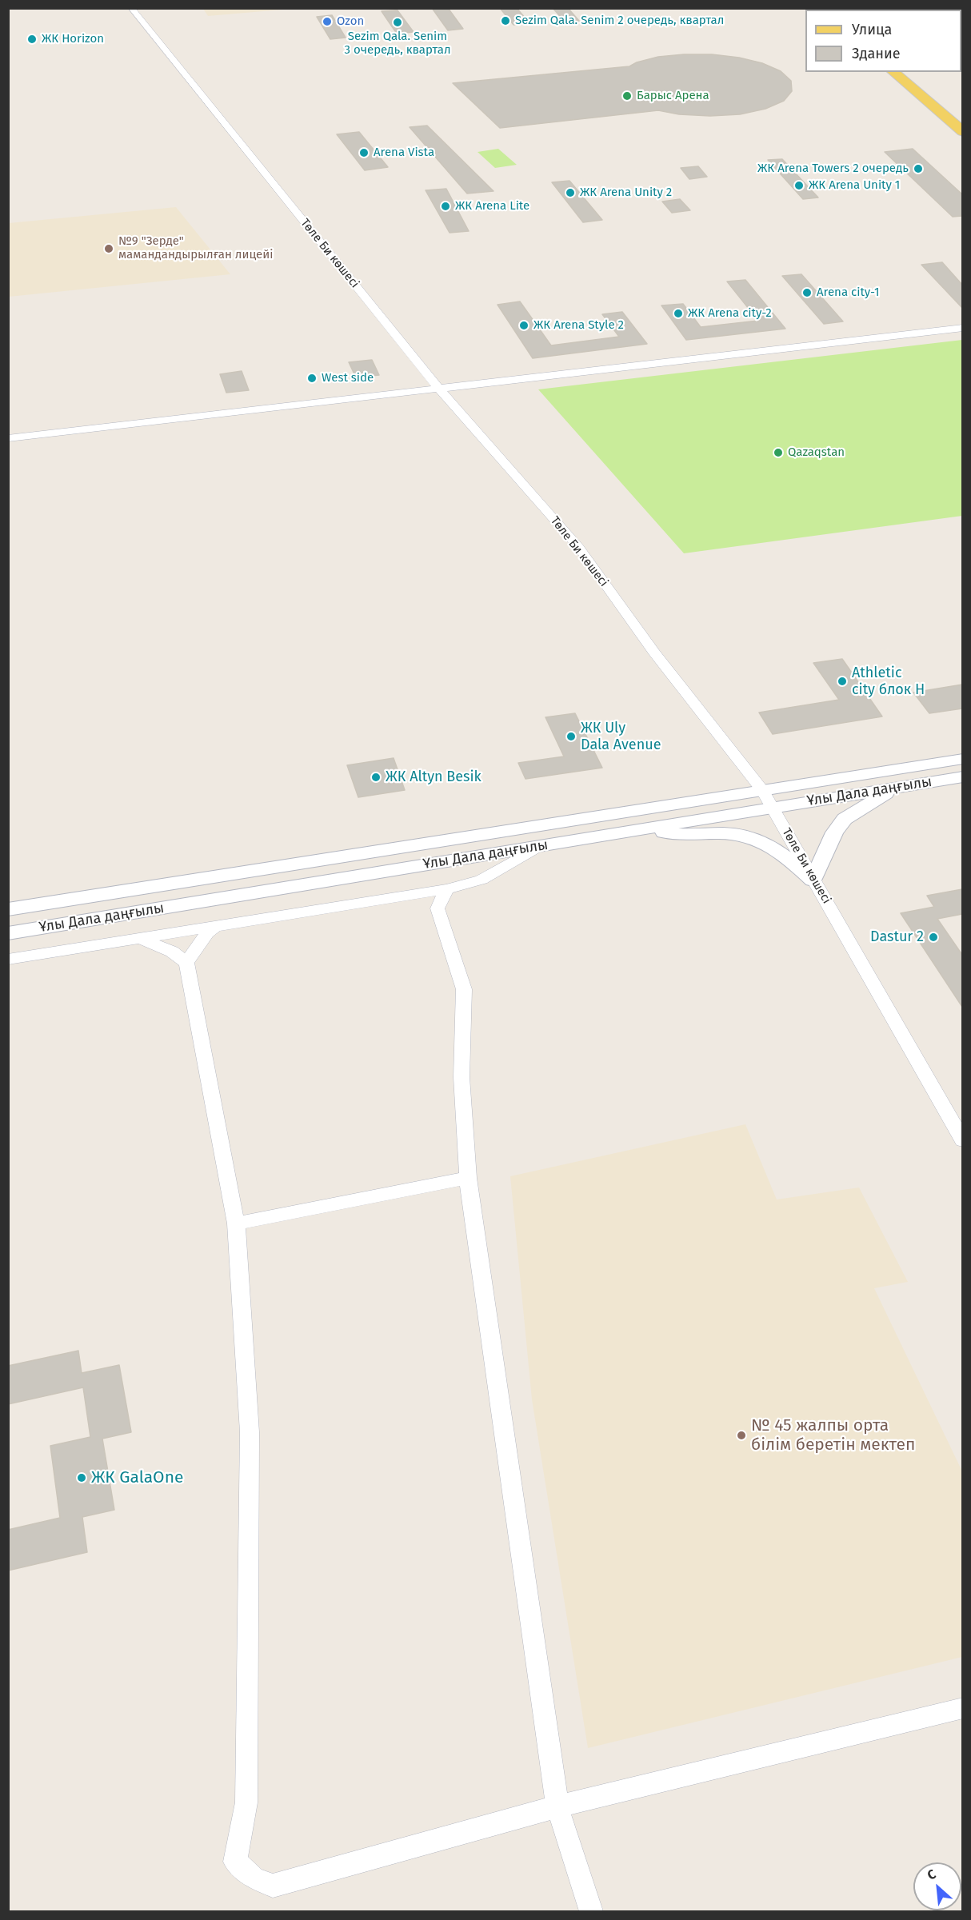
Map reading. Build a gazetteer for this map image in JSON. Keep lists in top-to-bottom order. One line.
{"streets":{"street":["Төле Би көшесі","Ұлы Дала даңғылы"]},"crossings":[["Төле Би көшесі","Ұлы Дала даңғылы"]],"places":["Sezim Qala. Senim 2 очередь, квартал","Ozon","Sezim Qala. Senim 3 очередь, квартал","ЖК Horizon","Барыс Арена","Arena Vista","ЖК Arena Towers 2 очередь","ЖК Arena Unity 1","ЖК Arena Unity 2","ЖК Arena Lite","№9 \"Зерде\" мамандандырылған лицейі","Arena city-1","ЖК Arena city-2","ЖК Arena Style 2","West side","Qazaqstan","Athletic city блок H","ЖК Uly Dala Avenue","ЖК Altyn Besik","Dastur 2","№ 45 жалпы орта білім беретін мектеп","ЖК GalaOne"],"legend":["Улица","Здание"],"north":"top left"}
